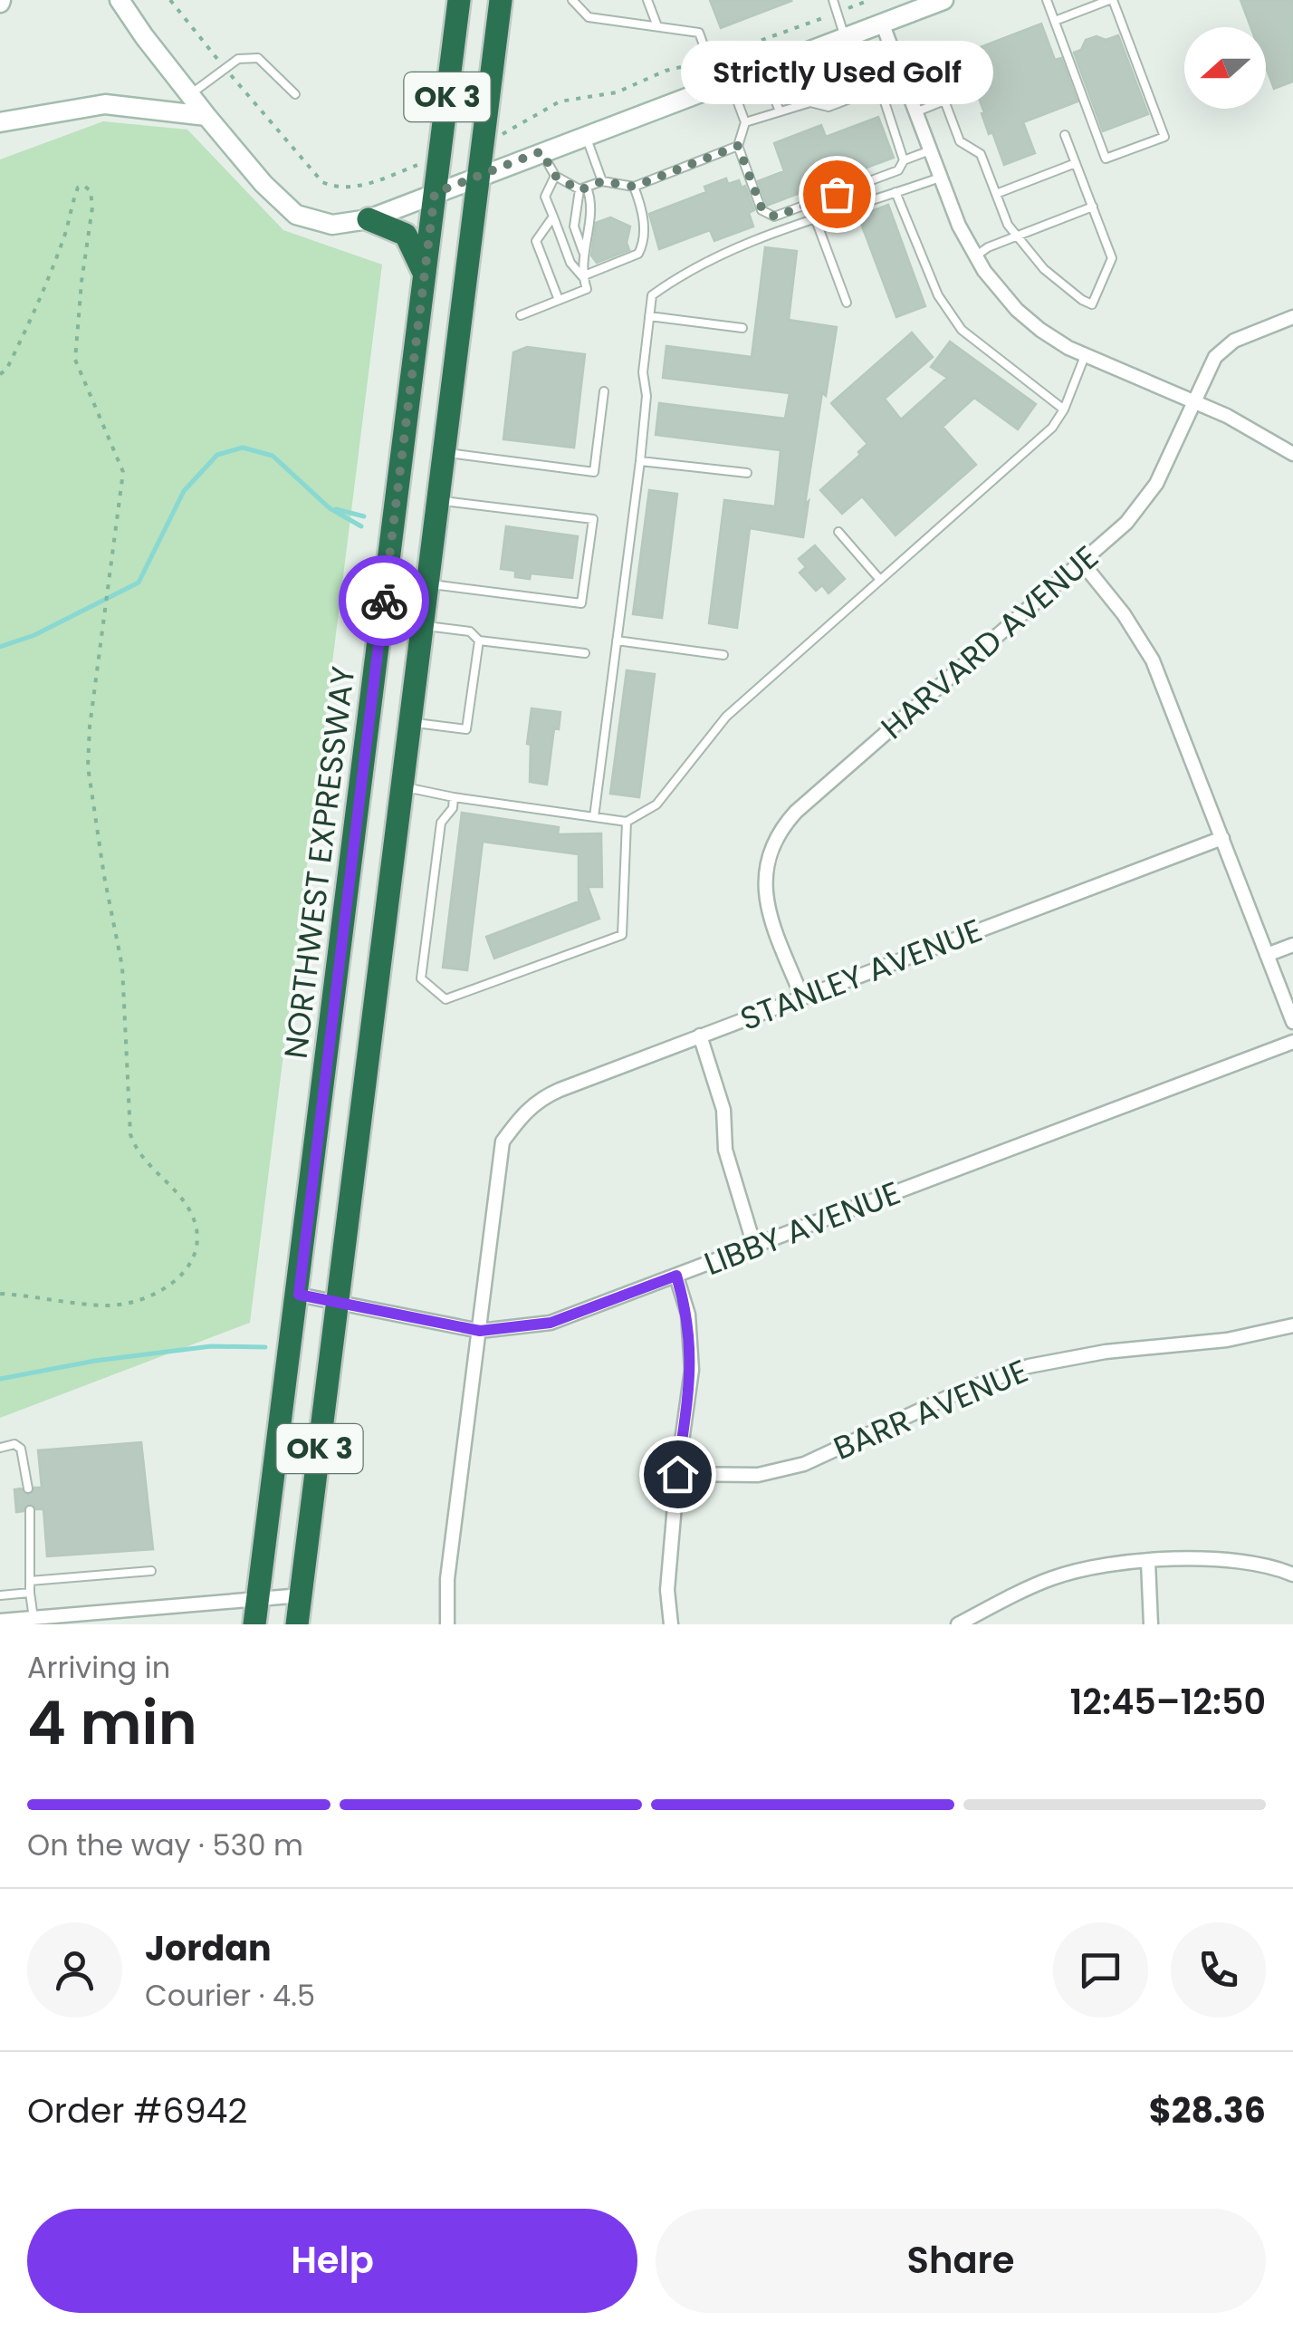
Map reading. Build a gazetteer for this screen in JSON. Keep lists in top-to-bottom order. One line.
{"streets":{"highway":["OK 3","NORTHWEST EXPRESSWAY"],"street":["HARVARD AVENUE","STANLEY AVENUE","LIBBY AVENUE","BARR AVENUE"]},"crossings":[["OK 3","LIBBY AVENUE"],["HARVARD AVENUE","STANLEY AVENUE"],["NORTHWEST EXPRESSWAY","LIBBY AVENUE"],["STANLEY AVENUE","LIBBY AVENUE"]],"places":["Strictly Used Golf"],"north":"left","page":{"bubble":"Strictly Used Golf","heading":["4 min","Arriving in","12:45–12:50"],"panel":["Jordan","Courier · 4.5","Order #6942","$28.36"],"bar":"On the way · 530 m","buttons":["Help","Share"]}}
